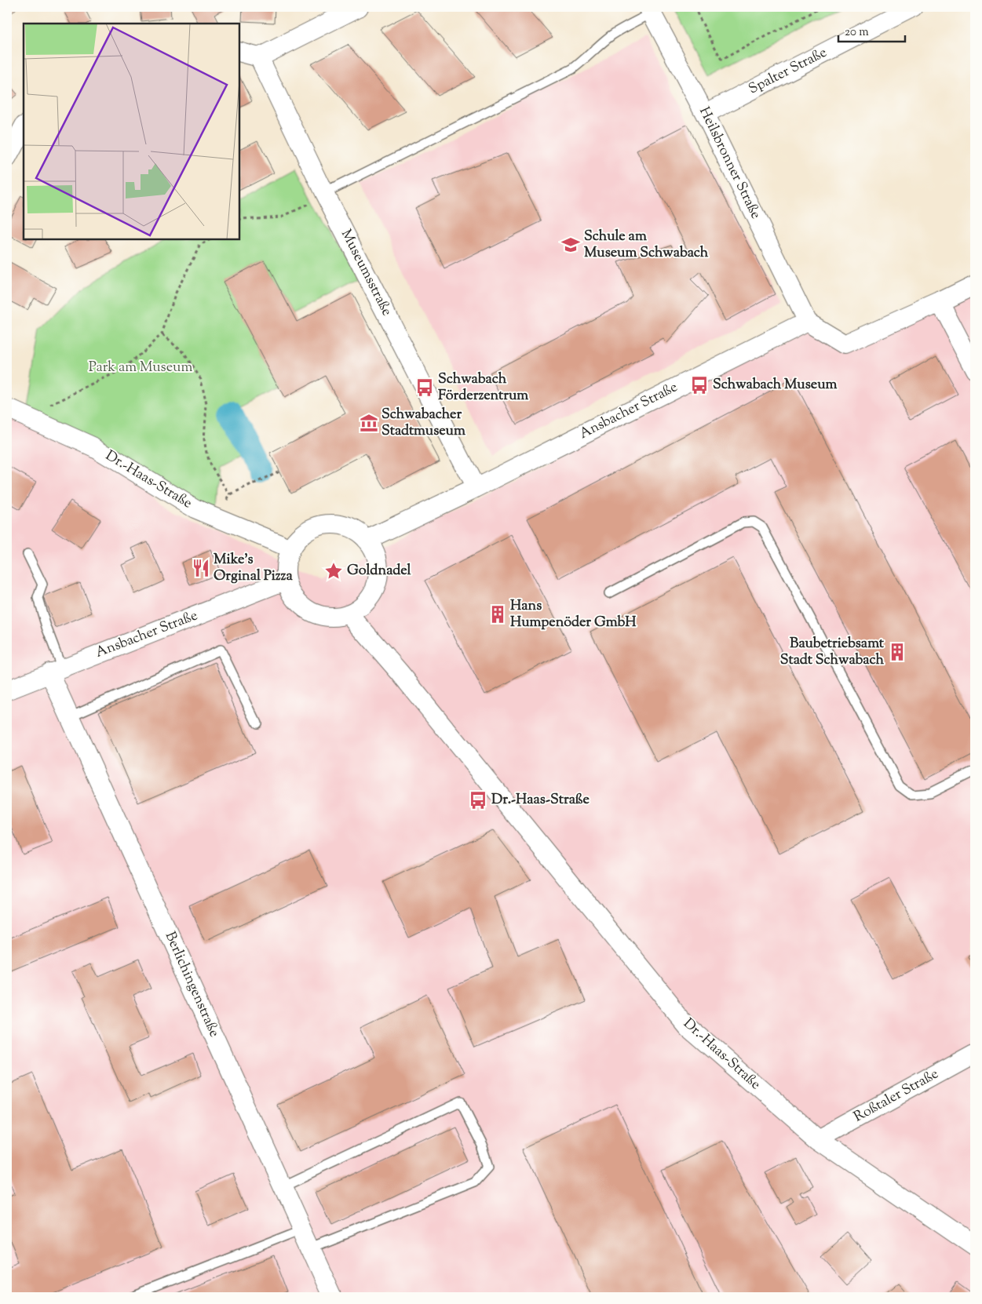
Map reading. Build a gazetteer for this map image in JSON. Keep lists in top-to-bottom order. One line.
{"streets":{"street":["Spalter Straße","Heilsbronner Straße","Museumsstraße","Ansbacher Straße","Dr.-Haas-Straße","Berlichingenstraße","Roßtaler Straße"]},"crossings":[["Spalter Straße","Heilsbronner Straße"],["Heilsbronner Straße","Ansbacher Straße"],["Museumsstraße","Ansbacher Straße"],["Ansbacher Straße","Dr.-Haas-Straße"],["Ansbacher Straße","Berlichingenstraße"],["Dr.-Haas-Straße","Roßtaler Straße"]],"parks":["Park am Museum"],"places":{"school or university":["Schule am Museum Schwabach"],"bus stop":["Schwabach Museum","Schwabach Förderzentrum","Dr.-Haas-Straße"],"museum":["Schwabacher Stadtmuseum"],"restaurant":["Mike's Orginal Pizza"],"place":["Goldnadel"],"building":["Hans Humpenöder GmbH","Baubetriebsamt Stadt Schwabach"]},"scale_bar":"20 m"}
